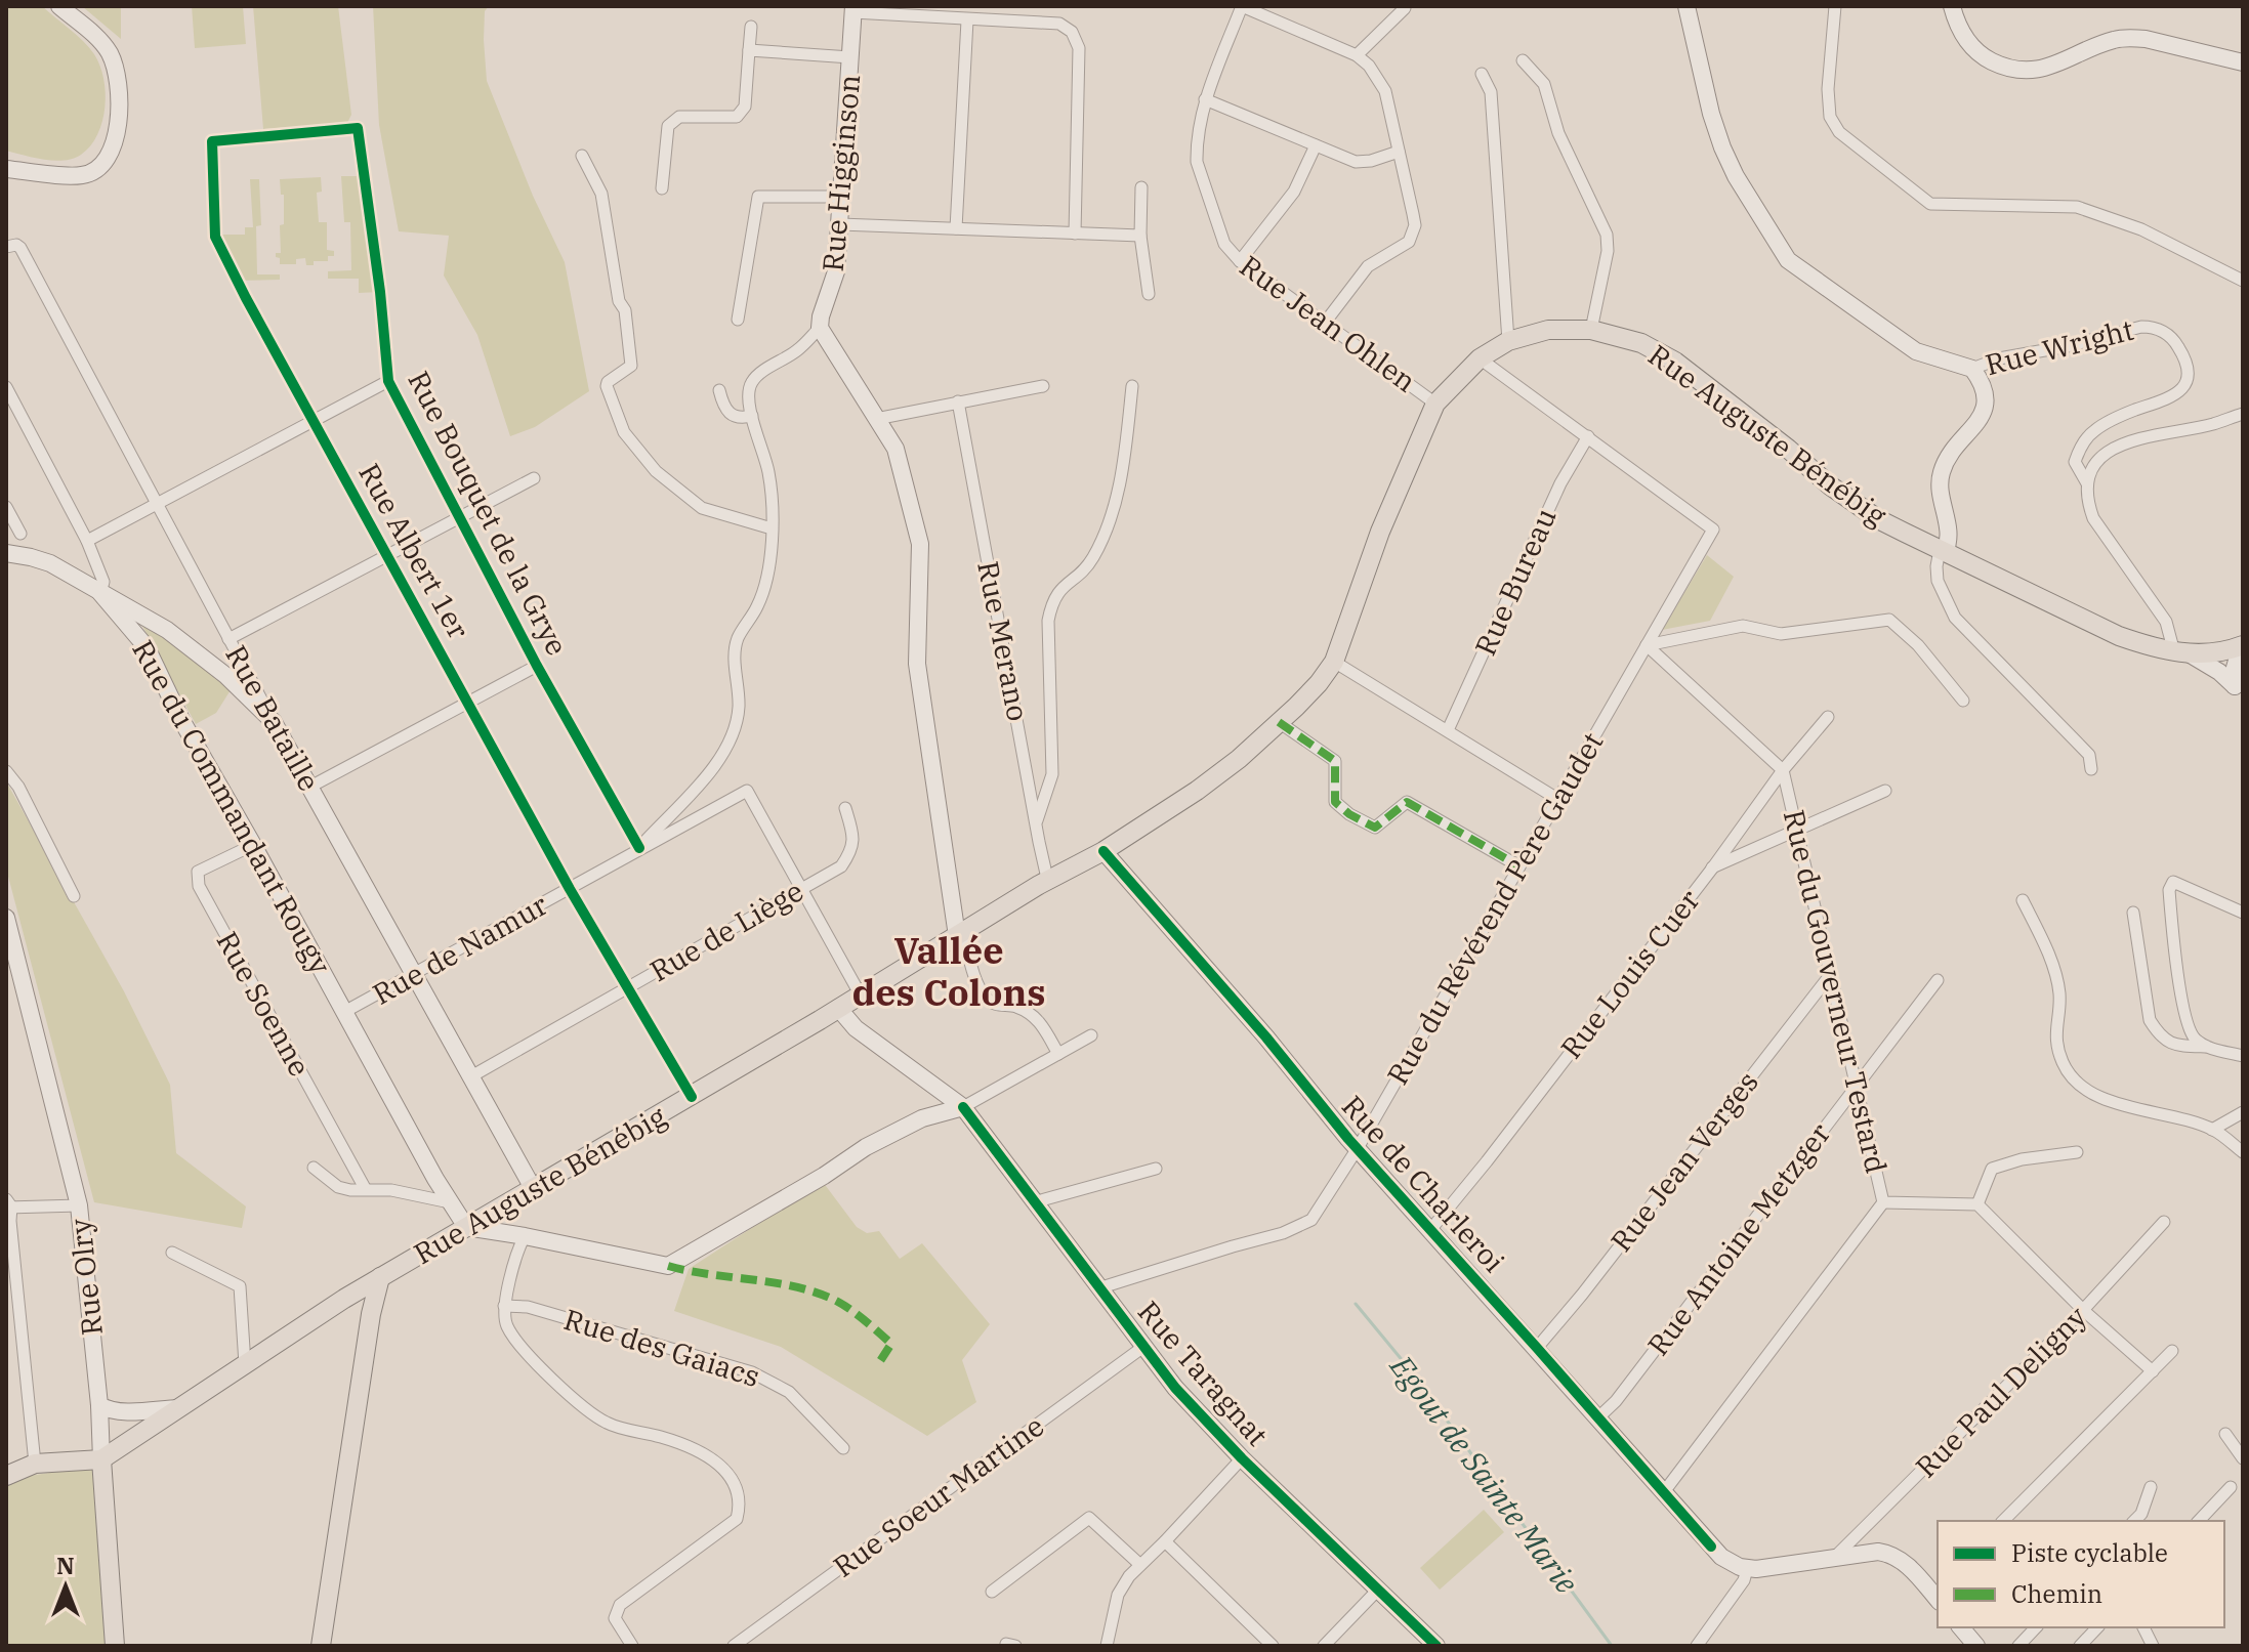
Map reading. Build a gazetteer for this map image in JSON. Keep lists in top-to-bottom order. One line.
{"streets":{"main road":["Rue Auguste Bénébig","Rue Olry"],"street":["Rue Higginson","Rue Jean Ohlen","Rue Wright","Rue Bouquet de la Grye","Rue Albert 1er","Rue Bureau","Rue Merano","Rue Bataille","Rue du Commandant Rougy","Rue du Révérend Père Gaudet","Rue de Liège","Rue de Namur","Rue Louis Cuer","Rue du Gouverneur Testard","Rue Soenne","Rue Jean Verges","Rue de Charleroi","Rue Antoine Metzger","Rue des Gaiacs","Rue Taragnat","Rue Paul Deligny","Rue Soeur Martine"]},"crossings":[["Rue Jean Ohlen","Rue Auguste Bénébig"],["Rue Auguste Bénébig","Rue Albert 1er"],["Rue Auguste Bénébig","Rue Merano"],["Rue Auguste Bénébig","Rue Bataille"],["Rue Auguste Bénébig","Rue du Commandant Rougy"],["Rue Auguste Bénébig","Rue de Charleroi"],["Rue Auguste Bénébig","Rue Olry"],["Rue Auguste Bénébig","Rue Taragnat"],["Rue Bouquet de la Grye","Rue Albert 1er"],["Rue Bouquet de la Grye","Rue de Namur"],["Rue Albert 1er","Rue de Liège"],["Rue Albert 1er","Rue de Namur"],["Rue Bureau","Rue du Révérend Père Gaudet"],["Rue Bataille","Rue de Liège"],["Rue Bataille","Rue de Namur"],["Rue du Commandant Rougy","Rue de Namur"],["Rue du Commandant Rougy","Rue Soenne"],["Rue du Révérend Père Gaudet","Rue du Gouverneur Testard"],["Rue du Révérend Père Gaudet","Rue de Charleroi"],["Rue du Révérend Père Gaudet","Rue Taragnat"],["Rue de Liège","Rue de Namur"],["Rue Louis Cuer","Rue du Gouverneur Testard"],["Rue Louis Cuer","Rue de Charleroi"],["Rue du Gouverneur Testard","Rue Jean Verges"],["Rue du Gouverneur Testard","Rue Antoine Metzger"],["Rue Jean Verges","Rue de Charleroi"],["Rue de Charleroi","Rue Antoine Metzger"],["Rue Taragnat","Rue Soeur Martine"]],"districts":["Vallée des Colons"],"water":["Egout de Sainte Marie"],"legend":["Piste cyclable","Chemin"],"north":"top"}
